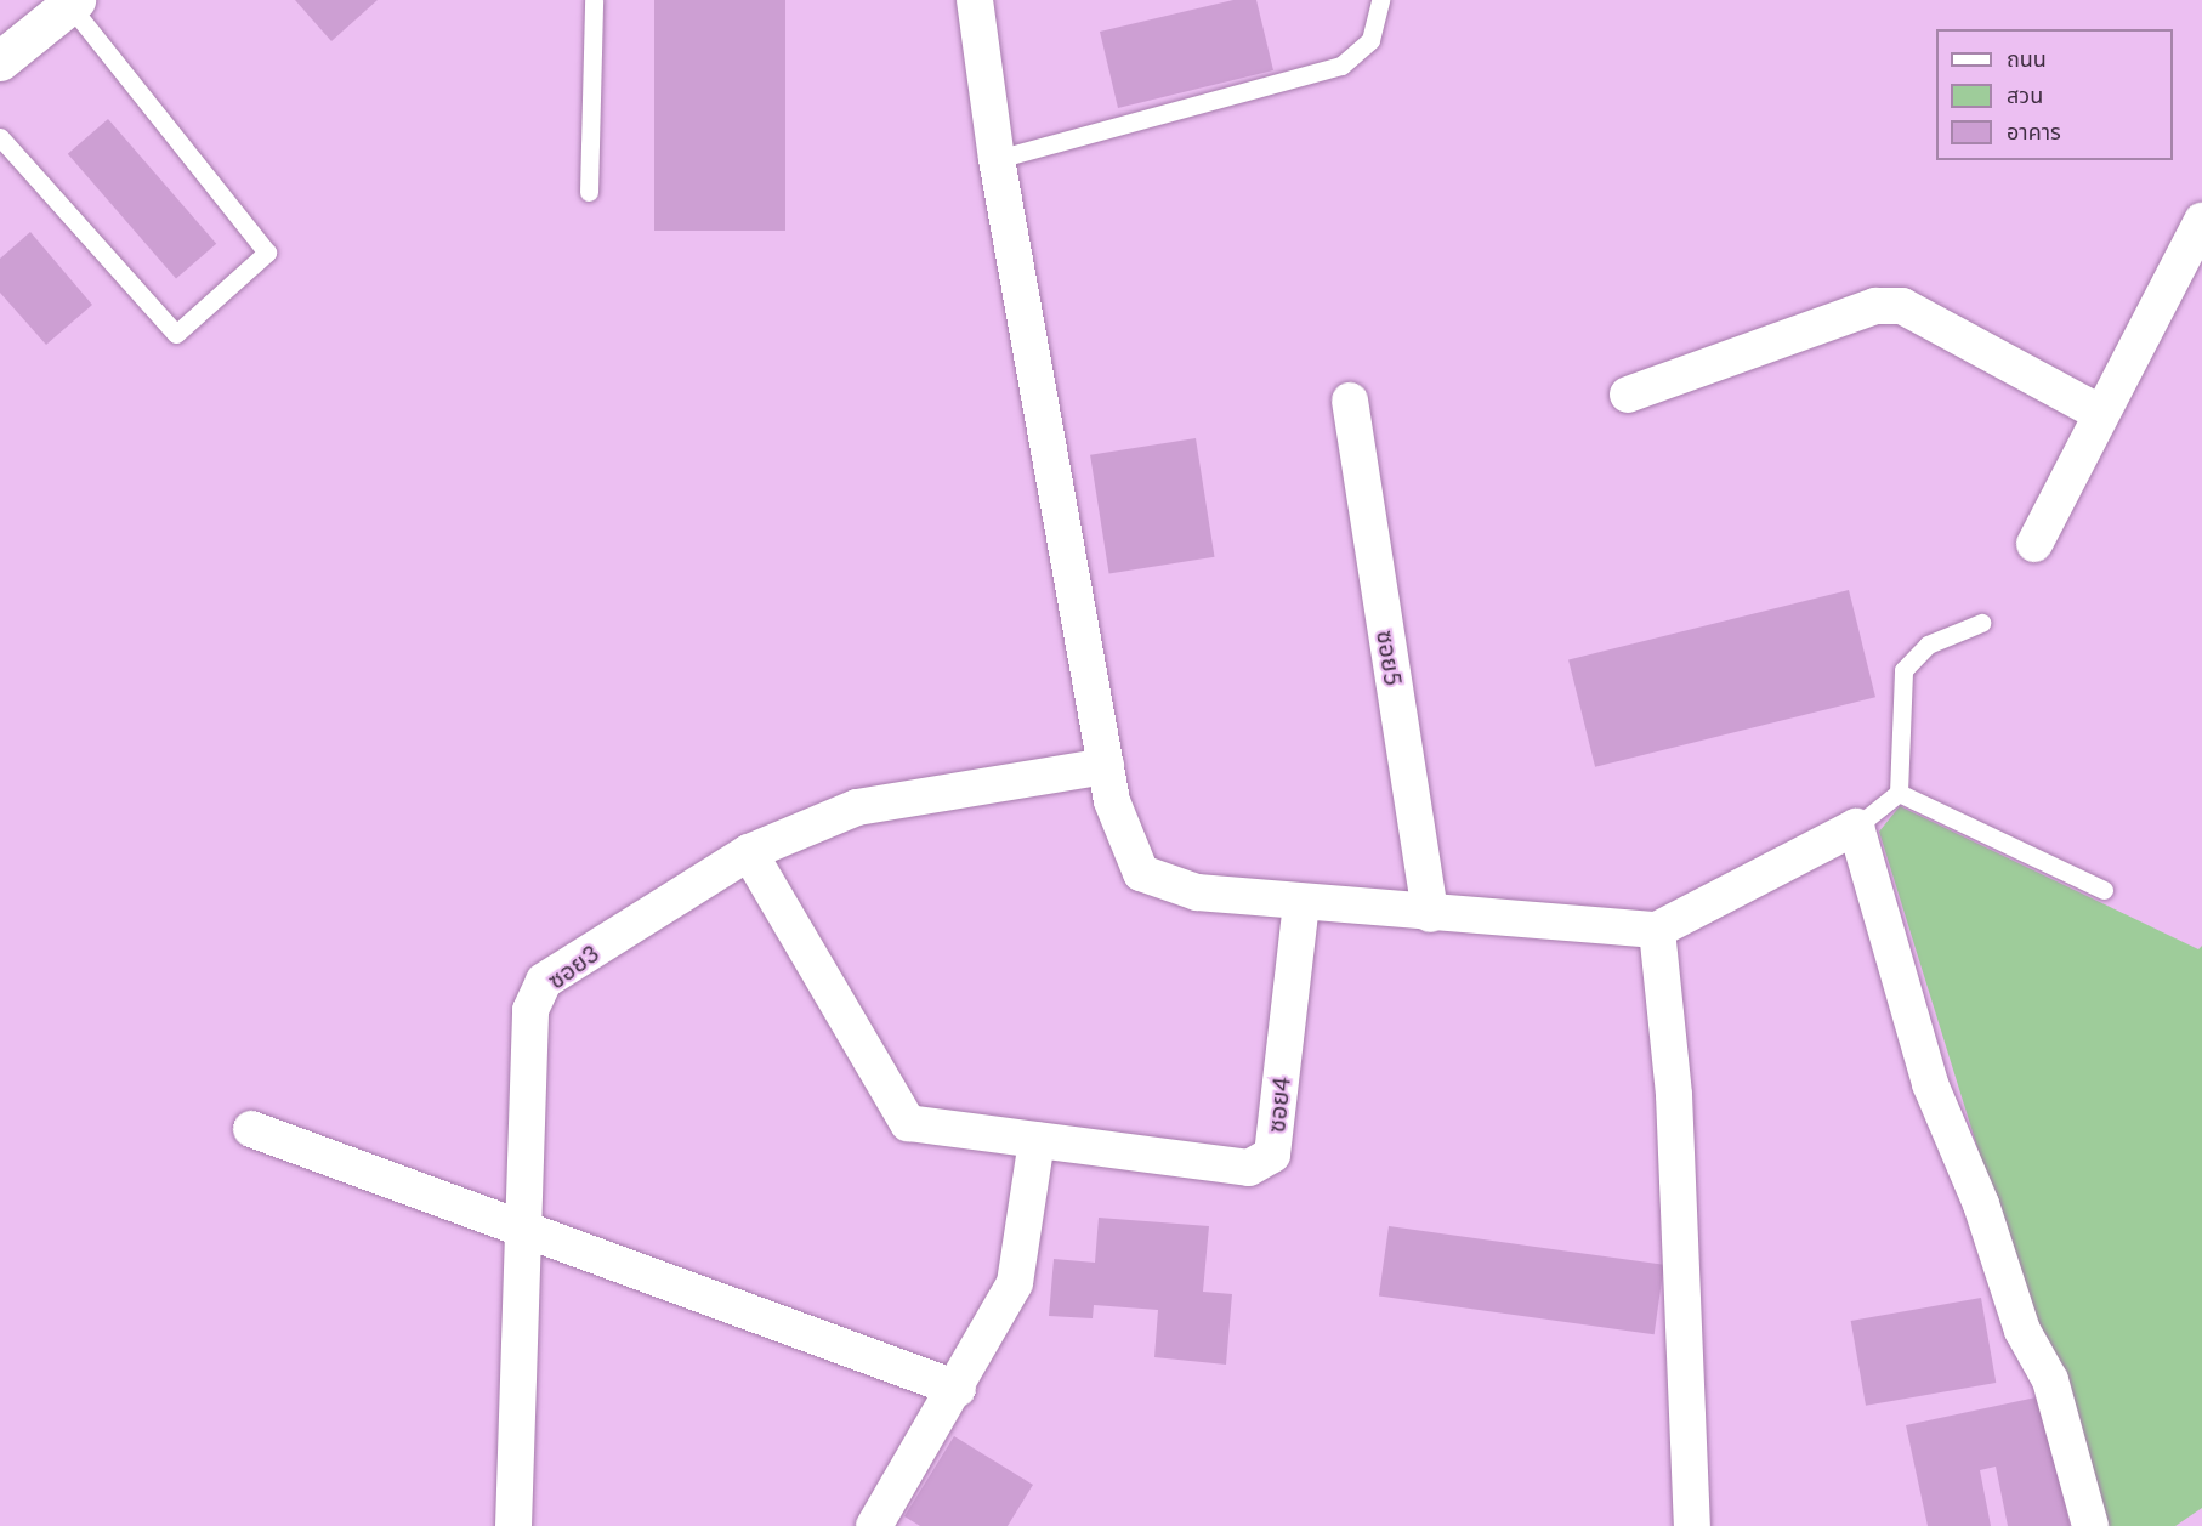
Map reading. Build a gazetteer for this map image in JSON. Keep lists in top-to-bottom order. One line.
{"streets":{"street":["ซอย5","ซอย3","ซอย4"]},"legend":["ถนน","สวน","อาคาร"]}
